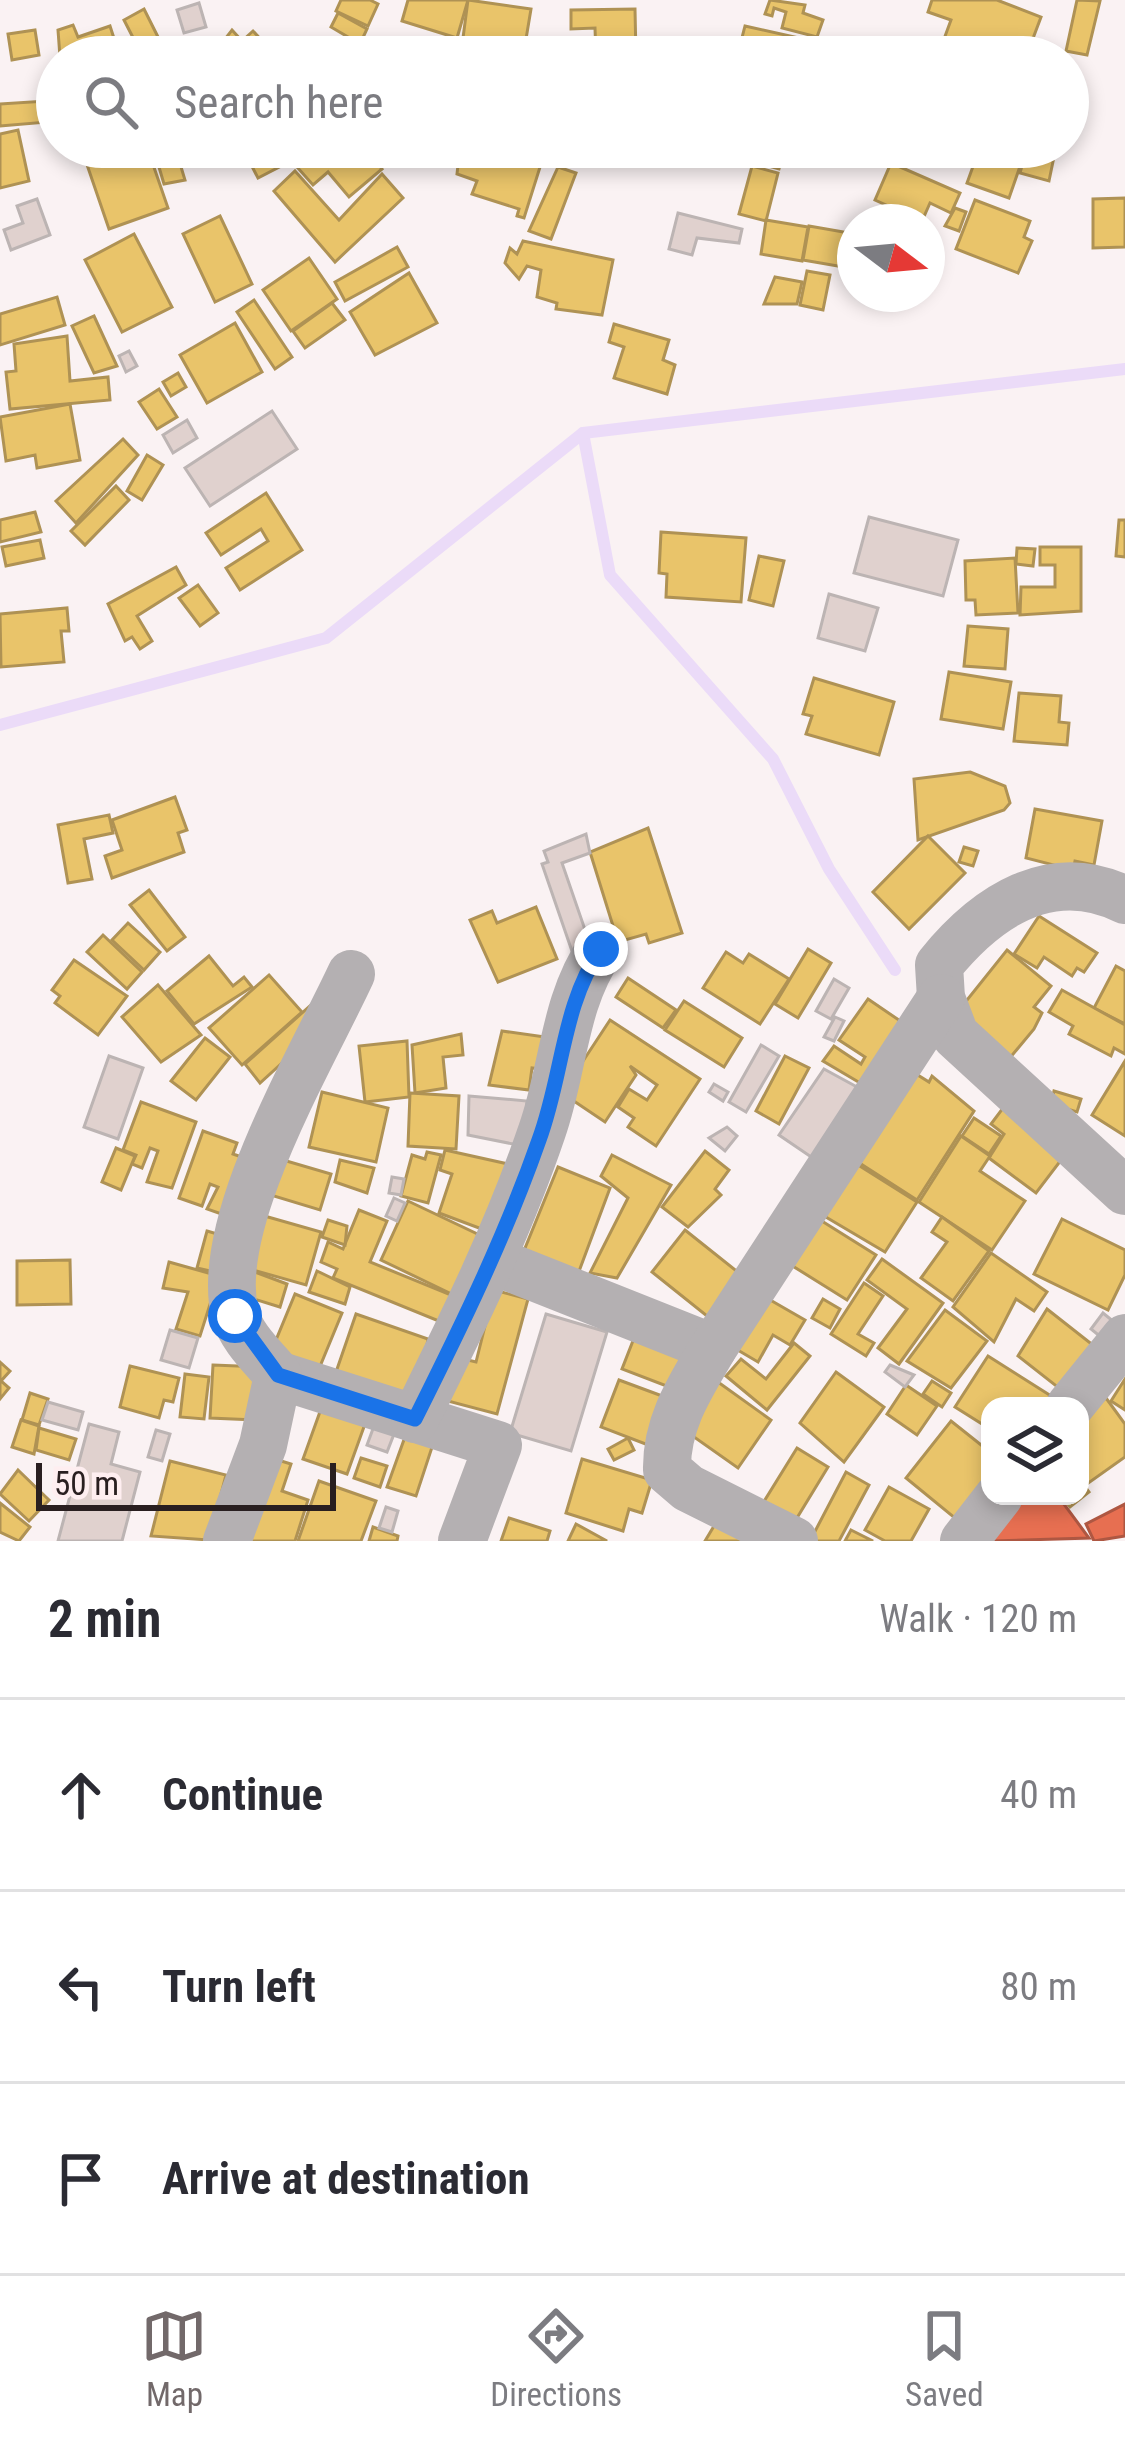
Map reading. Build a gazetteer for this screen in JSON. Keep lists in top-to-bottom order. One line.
{"scale_bar":"50 m","north":"right","page":{"search":"Search here","scale":"50 m","heading":["2 min","Walk · 120 m"],"list":[["Continue","40 m"],["Turn left","80 m"],"Arrive at destination"],"nav":["Map","Directions","Saved"]}}
